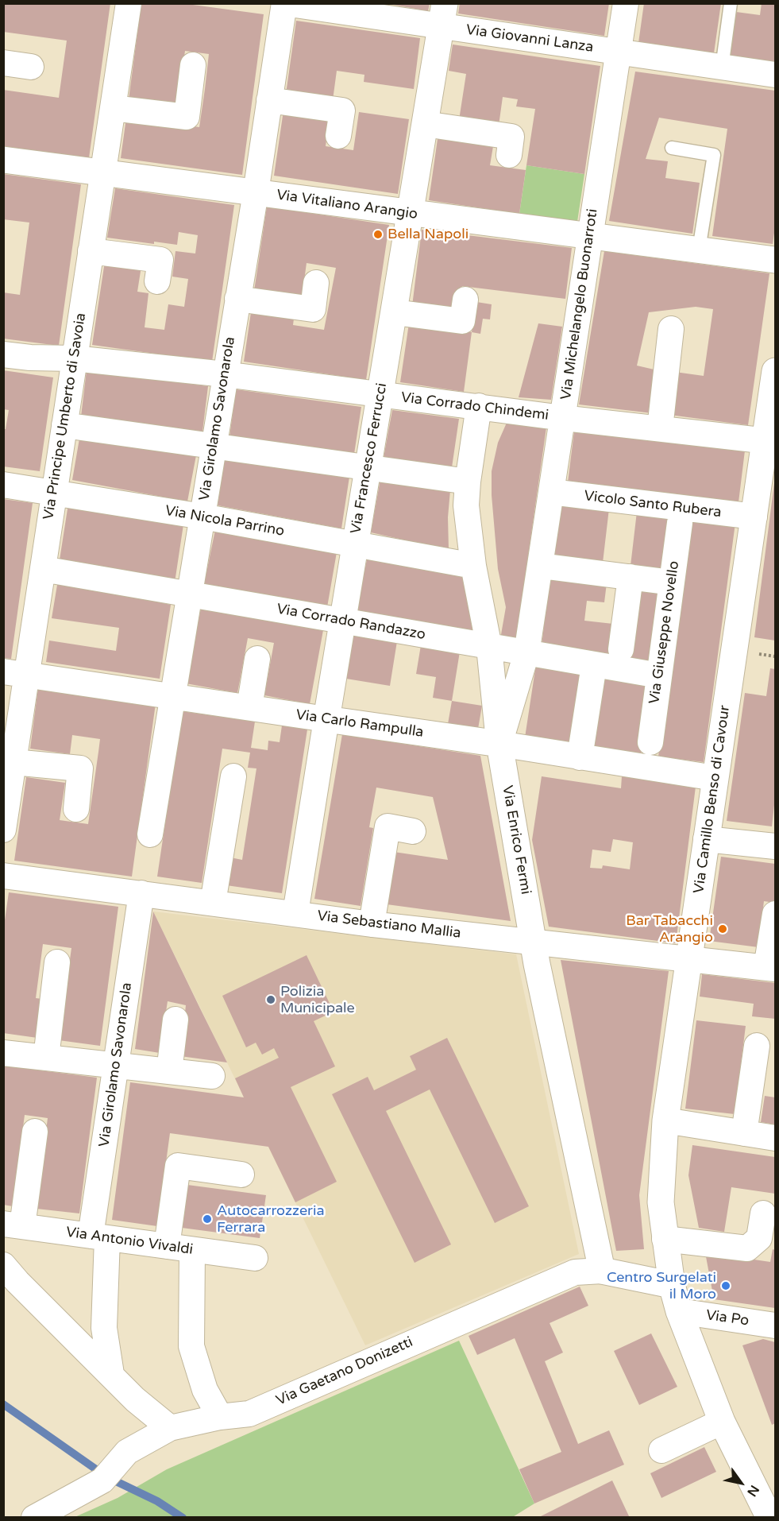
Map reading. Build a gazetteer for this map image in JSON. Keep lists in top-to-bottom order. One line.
{"streets":{"street":["Via Giovanni Lanza","Via Vitaliano Arangio","Via Michelangelo Buonarroti","Via Corrado Chindemi","Via Principe Umberto di Savoia","Via Girolamo Savonarola","Via Francesco Ferrucci","Vicolo Santo Rubera","Via Nicola Parrino","Via Corrado Randazzo","Via Giuseppe Novello","Via Carlo Rampulla","Via Camillo Benso di Cavour","Via Enrico Fermi","Via Sebastiano Mallia","Via Antonio Vivaldi","Via Po","Via Gaetano Donizetti"]},"crossings":[["Via Giovanni Lanza","Via Michelangelo Buonarroti"],["Via Giovanni Lanza","Via Girolamo Savonarola"],["Via Giovanni Lanza","Via Francesco Ferrucci"],["Via Vitaliano Arangio","Via Michelangelo Buonarroti"],["Via Vitaliano Arangio","Via Principe Umberto di Savoia"],["Via Vitaliano Arangio","Via Girolamo Savonarola"],["Via Vitaliano Arangio","Via Francesco Ferrucci"],["Via Michelangelo Buonarroti","Via Corrado Chindemi"],["Via Michelangelo Buonarroti","Vicolo Santo Rubera"],["Via Michelangelo Buonarroti","Via Corrado Randazzo"],["Via Michelangelo Buonarroti","Via Carlo Rampulla"],["Via Michelangelo Buonarroti","Via Enrico Fermi"],["Via Corrado Chindemi","Via Principe Umberto di Savoia"],["Via Corrado Chindemi","Via Girolamo Savonarola"],["Via Corrado Chindemi","Via Francesco Ferrucci"],["Via Corrado Chindemi","Via Camillo Benso di Cavour"],["Via Corrado Chindemi","Via Enrico Fermi"],["Via Principe Umberto di Savoia","Via Nicola Parrino"],["Via Principe Umberto di Savoia","Via Corrado Randazzo"],["Via Principe Umberto di Savoia","Via Carlo Rampulla"],["Via Girolamo Savonarola","Via Nicola Parrino"],["Via Girolamo Savonarola","Via Corrado Randazzo"],["Via Girolamo Savonarola","Via Carlo Rampulla"],["Via Girolamo Savonarola","Via Sebastiano Mallia"],["Via Girolamo Savonarola","Via Antonio Vivaldi"],["Via Francesco Ferrucci","Via Nicola Parrino"],["Via Francesco Ferrucci","Via Corrado Randazzo"],["Via Francesco Ferrucci","Via Carlo Rampulla"],["Via Francesco Ferrucci","Via Sebastiano Mallia"],["Vicolo Santo Rubera","Via Camillo Benso di Cavour"],["Via Nicola Parrino","Via Enrico Fermi"],["Via Corrado Randazzo","Via Giuseppe Novello"],["Via Corrado Randazzo","Via Enrico Fermi"],["Via Carlo Rampulla","Via Camillo Benso di Cavour"],["Via Carlo Rampulla","Via Enrico Fermi"],["Via Camillo Benso di Cavour","Via Sebastiano Mallia"],["Via Camillo Benso di Cavour","Via Po"],["Via Camillo Benso di Cavour","Via Gaetano Donizetti"],["Via Enrico Fermi","Via Sebastiano Mallia"],["Via Enrico Fermi","Via Gaetano Donizetti"]],"places":["Bella Napoli","Bar Tabacchi Arangio","Polizia Municipale","Autocarrozzeria Ferrara","Centro Surgelati il Moro"],"north":"bottom right"}
